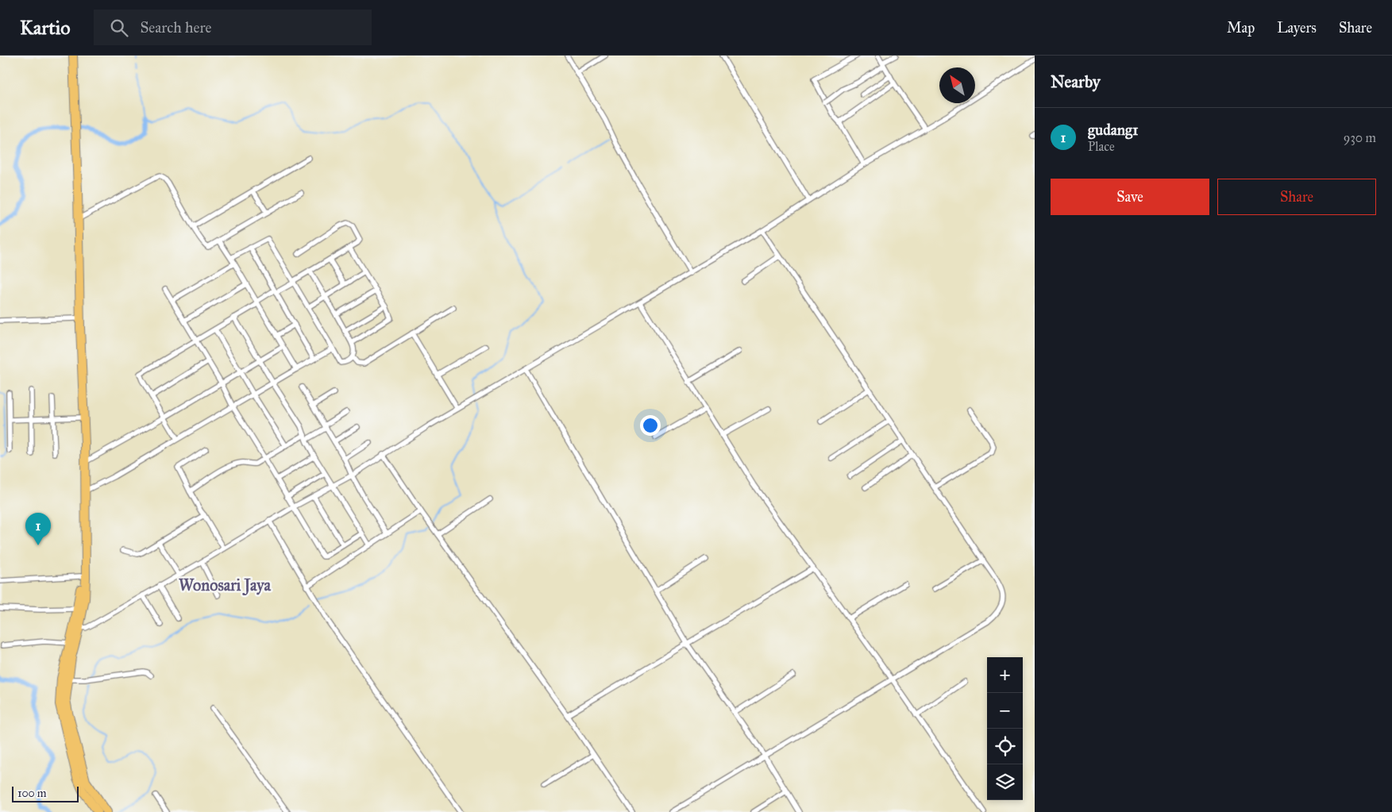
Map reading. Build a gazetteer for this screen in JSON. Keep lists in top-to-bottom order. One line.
{"districts":["Wonosari Jaya"],"scale_bar":"100 m","north":"top left","page":{"header":"Kartio","search":"Search here","nav":["Map","Layers","Share"],"heading":"Nearby","list":[{"mark":"1","name":"gudang1","note":"Place","value":"930 m"}],"buttons":["Save","Share"],"pins":"1","map_buttons":["+","−"],"scale":"100 m"}}
